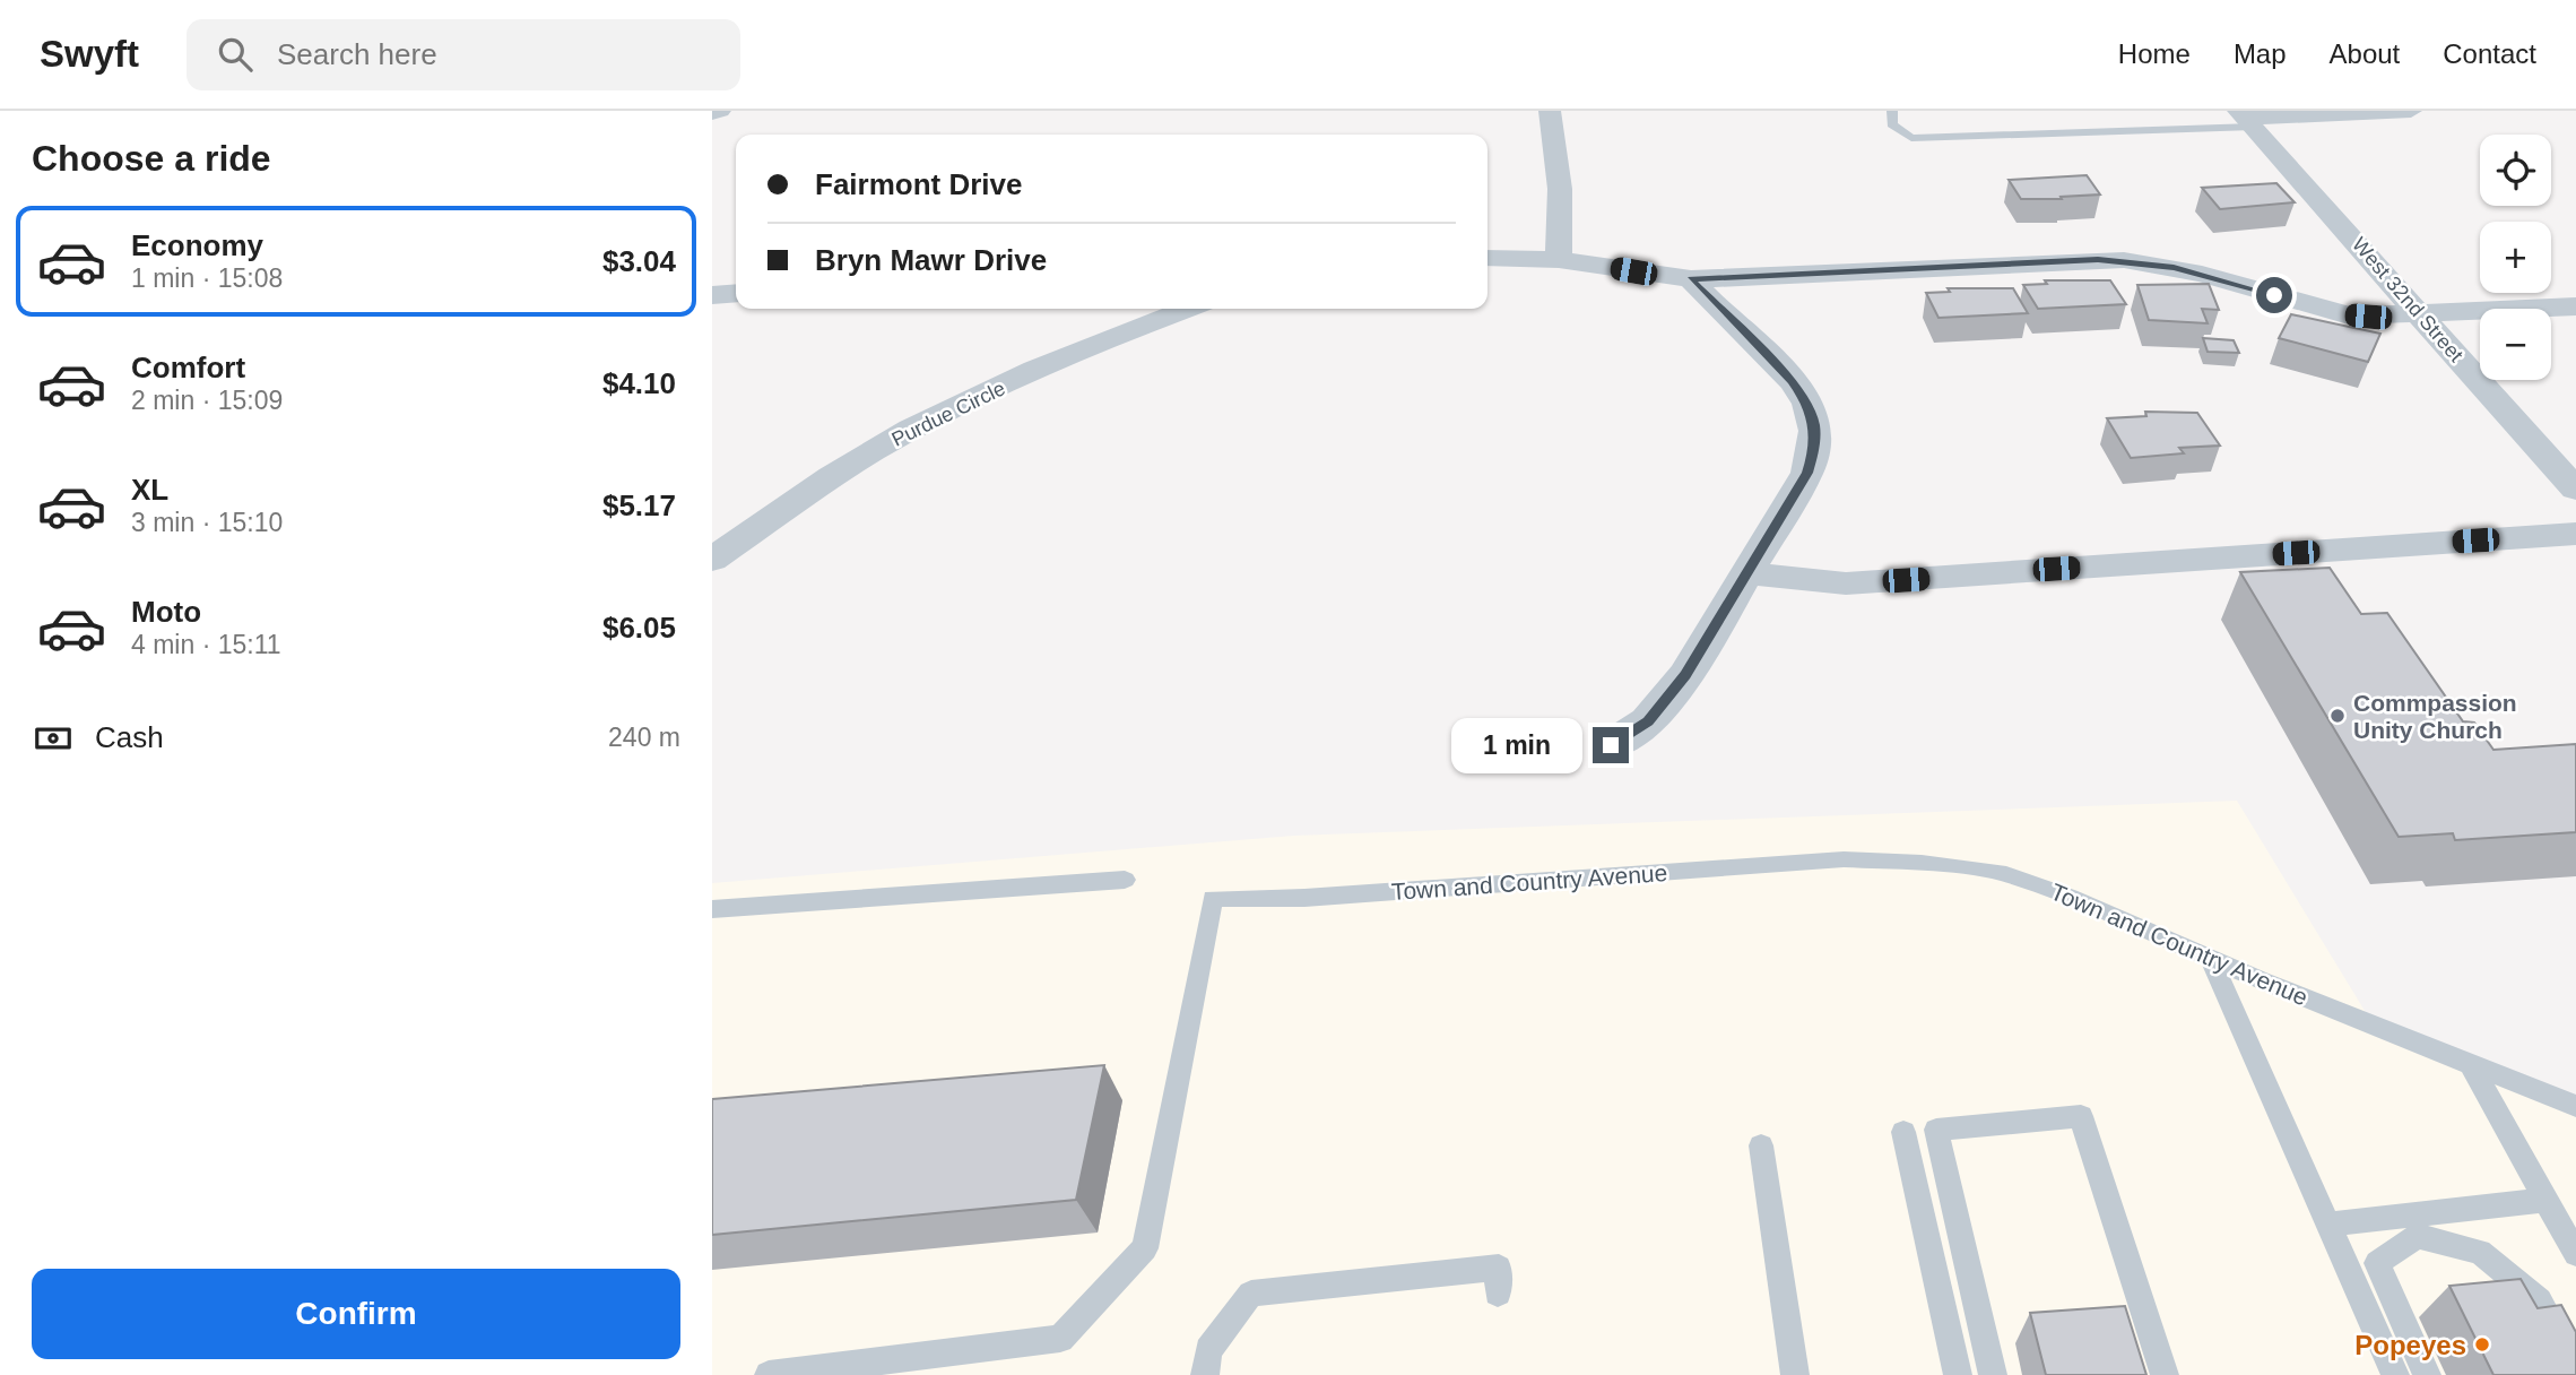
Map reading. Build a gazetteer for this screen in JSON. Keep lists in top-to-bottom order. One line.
{"streets":{"street":["West 32nd Street","Purdue Circle"],"lane":["Town and Country Avenue"]},"places":["Commpassion Unity Church","Popeyes"],"page":{"header":"Swyft","search":"Search here","nav":["Home","Map","About","Contact"],"heading":"Choose a ride","map_buttons":["+","−"],"banner":["Fairmont Drive","Bryn Mawr Drive"],"list":[{"name":"Economy","note":"1 min · 15:08","value":"$3.04"},{"name":"Comfort","note":"2 min · 15:09","value":"$4.10"},{"name":"XL","note":"3 min · 15:10","value":"$5.17"},{"name":"Moto","note":"4 min · 15:11","value":"$6.05"}],"pay":["Cash","240 m"],"bubble":"1 min","buttons":"Confirm"}}
